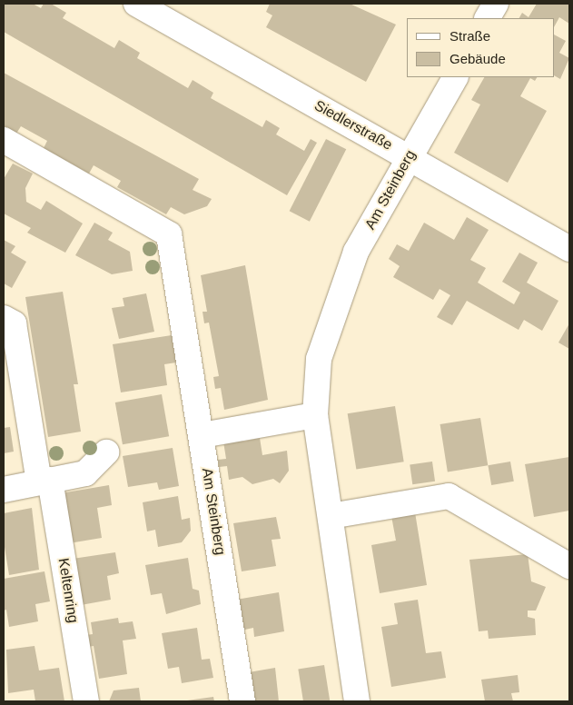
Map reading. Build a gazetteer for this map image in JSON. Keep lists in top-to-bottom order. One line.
{"streets":{"street":["Siedlerstraße","Am Steinberg","Keltenring"]},"crossings":[["Siedlerstraße","Am Steinberg"]],"legend":["Straße","Gebäude"]}
